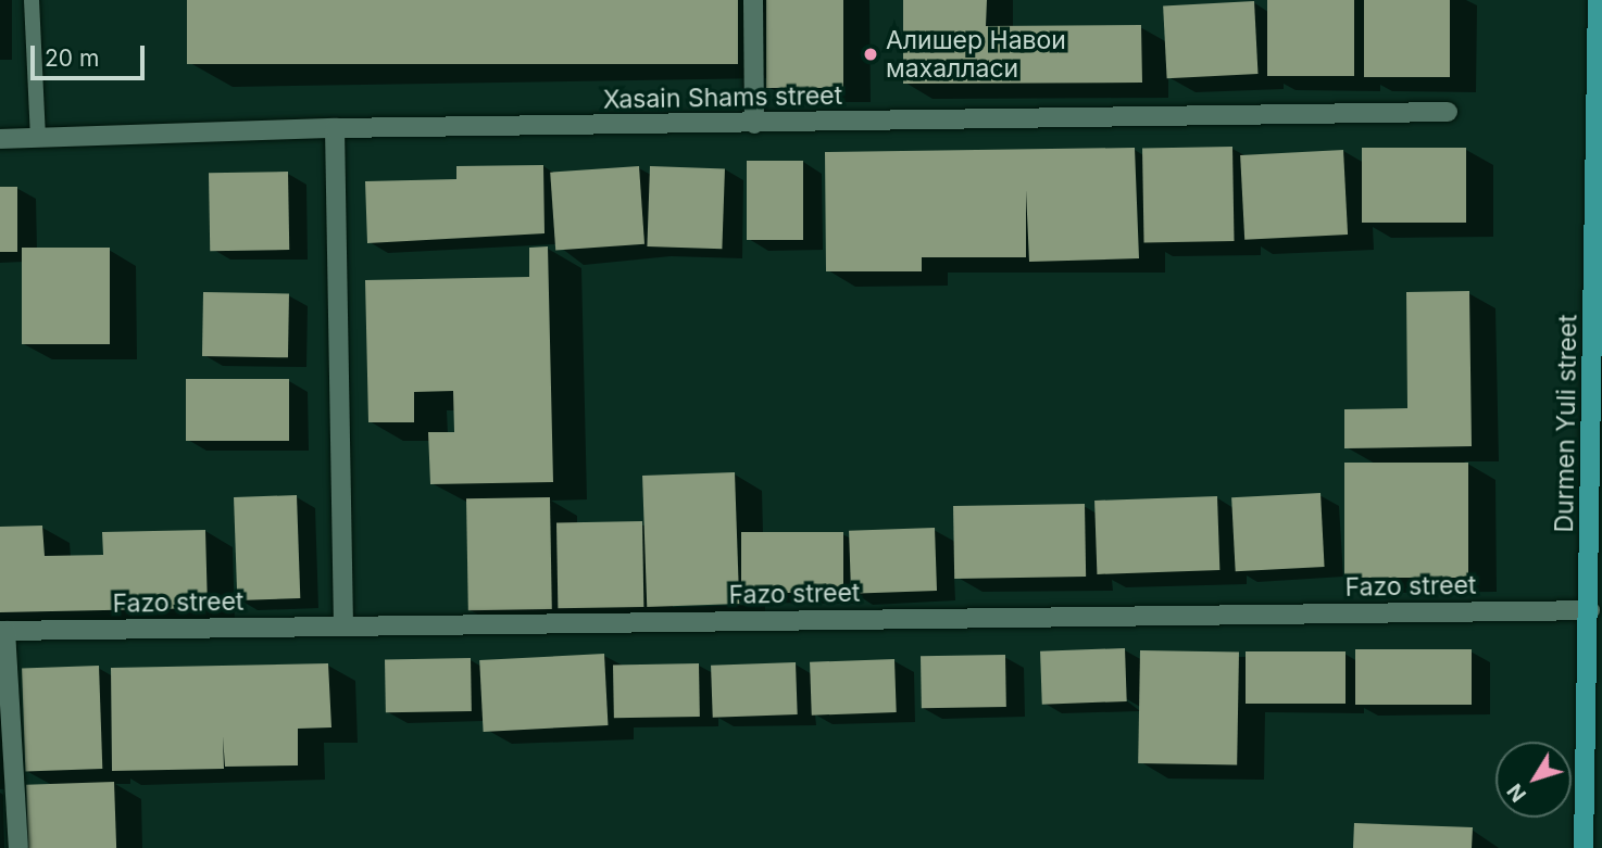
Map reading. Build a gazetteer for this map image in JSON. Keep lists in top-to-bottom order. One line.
{"streets":{"main road":["Durmen Yuli street"],"street":["Xasain Shams street","Fazo street"]},"crossings":[["Durmen Yuli street","Fazo street"]],"places":["Алишер Навои махалласи"],"scale_bar":"20 m","north":"bottom left"}
